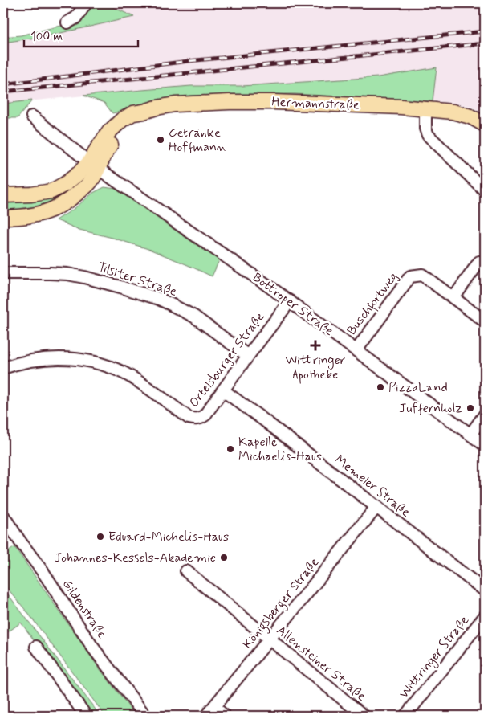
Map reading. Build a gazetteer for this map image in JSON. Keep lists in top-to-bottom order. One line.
{"streets":{"main road":["Hermannstraße"],"street":["Tilsiter Straße","Buschfortweg","Bottroper Straße","Ortelsburger Straße","Memeler Straße","Königsberger Straße","Gildenstraße","Wittringer Straße","Allensteiner Straße"]},"crossings":[["Hermannstraße","Bottroper Straße"],["Tilsiter Straße","Ortelsburger Straße"],["Buschfortweg","Bottroper Straße"],["Bottroper Straße","Ortelsburger Straße"],["Ortelsburger Straße","Memeler Straße"],["Memeler Straße","Königsberger Straße"],["Königsberger Straße","Allensteiner Straße"]],"places":{"other":["Getränke Hoffmann","PizzaLand","Juffernholz","Kapelle Michaelis-Haus","Eduard-Michelis-Haus","Johannes-Kessels-Akademie"],"health":["Wittringer Apotheke"]},"scale_bar":"100 m"}
